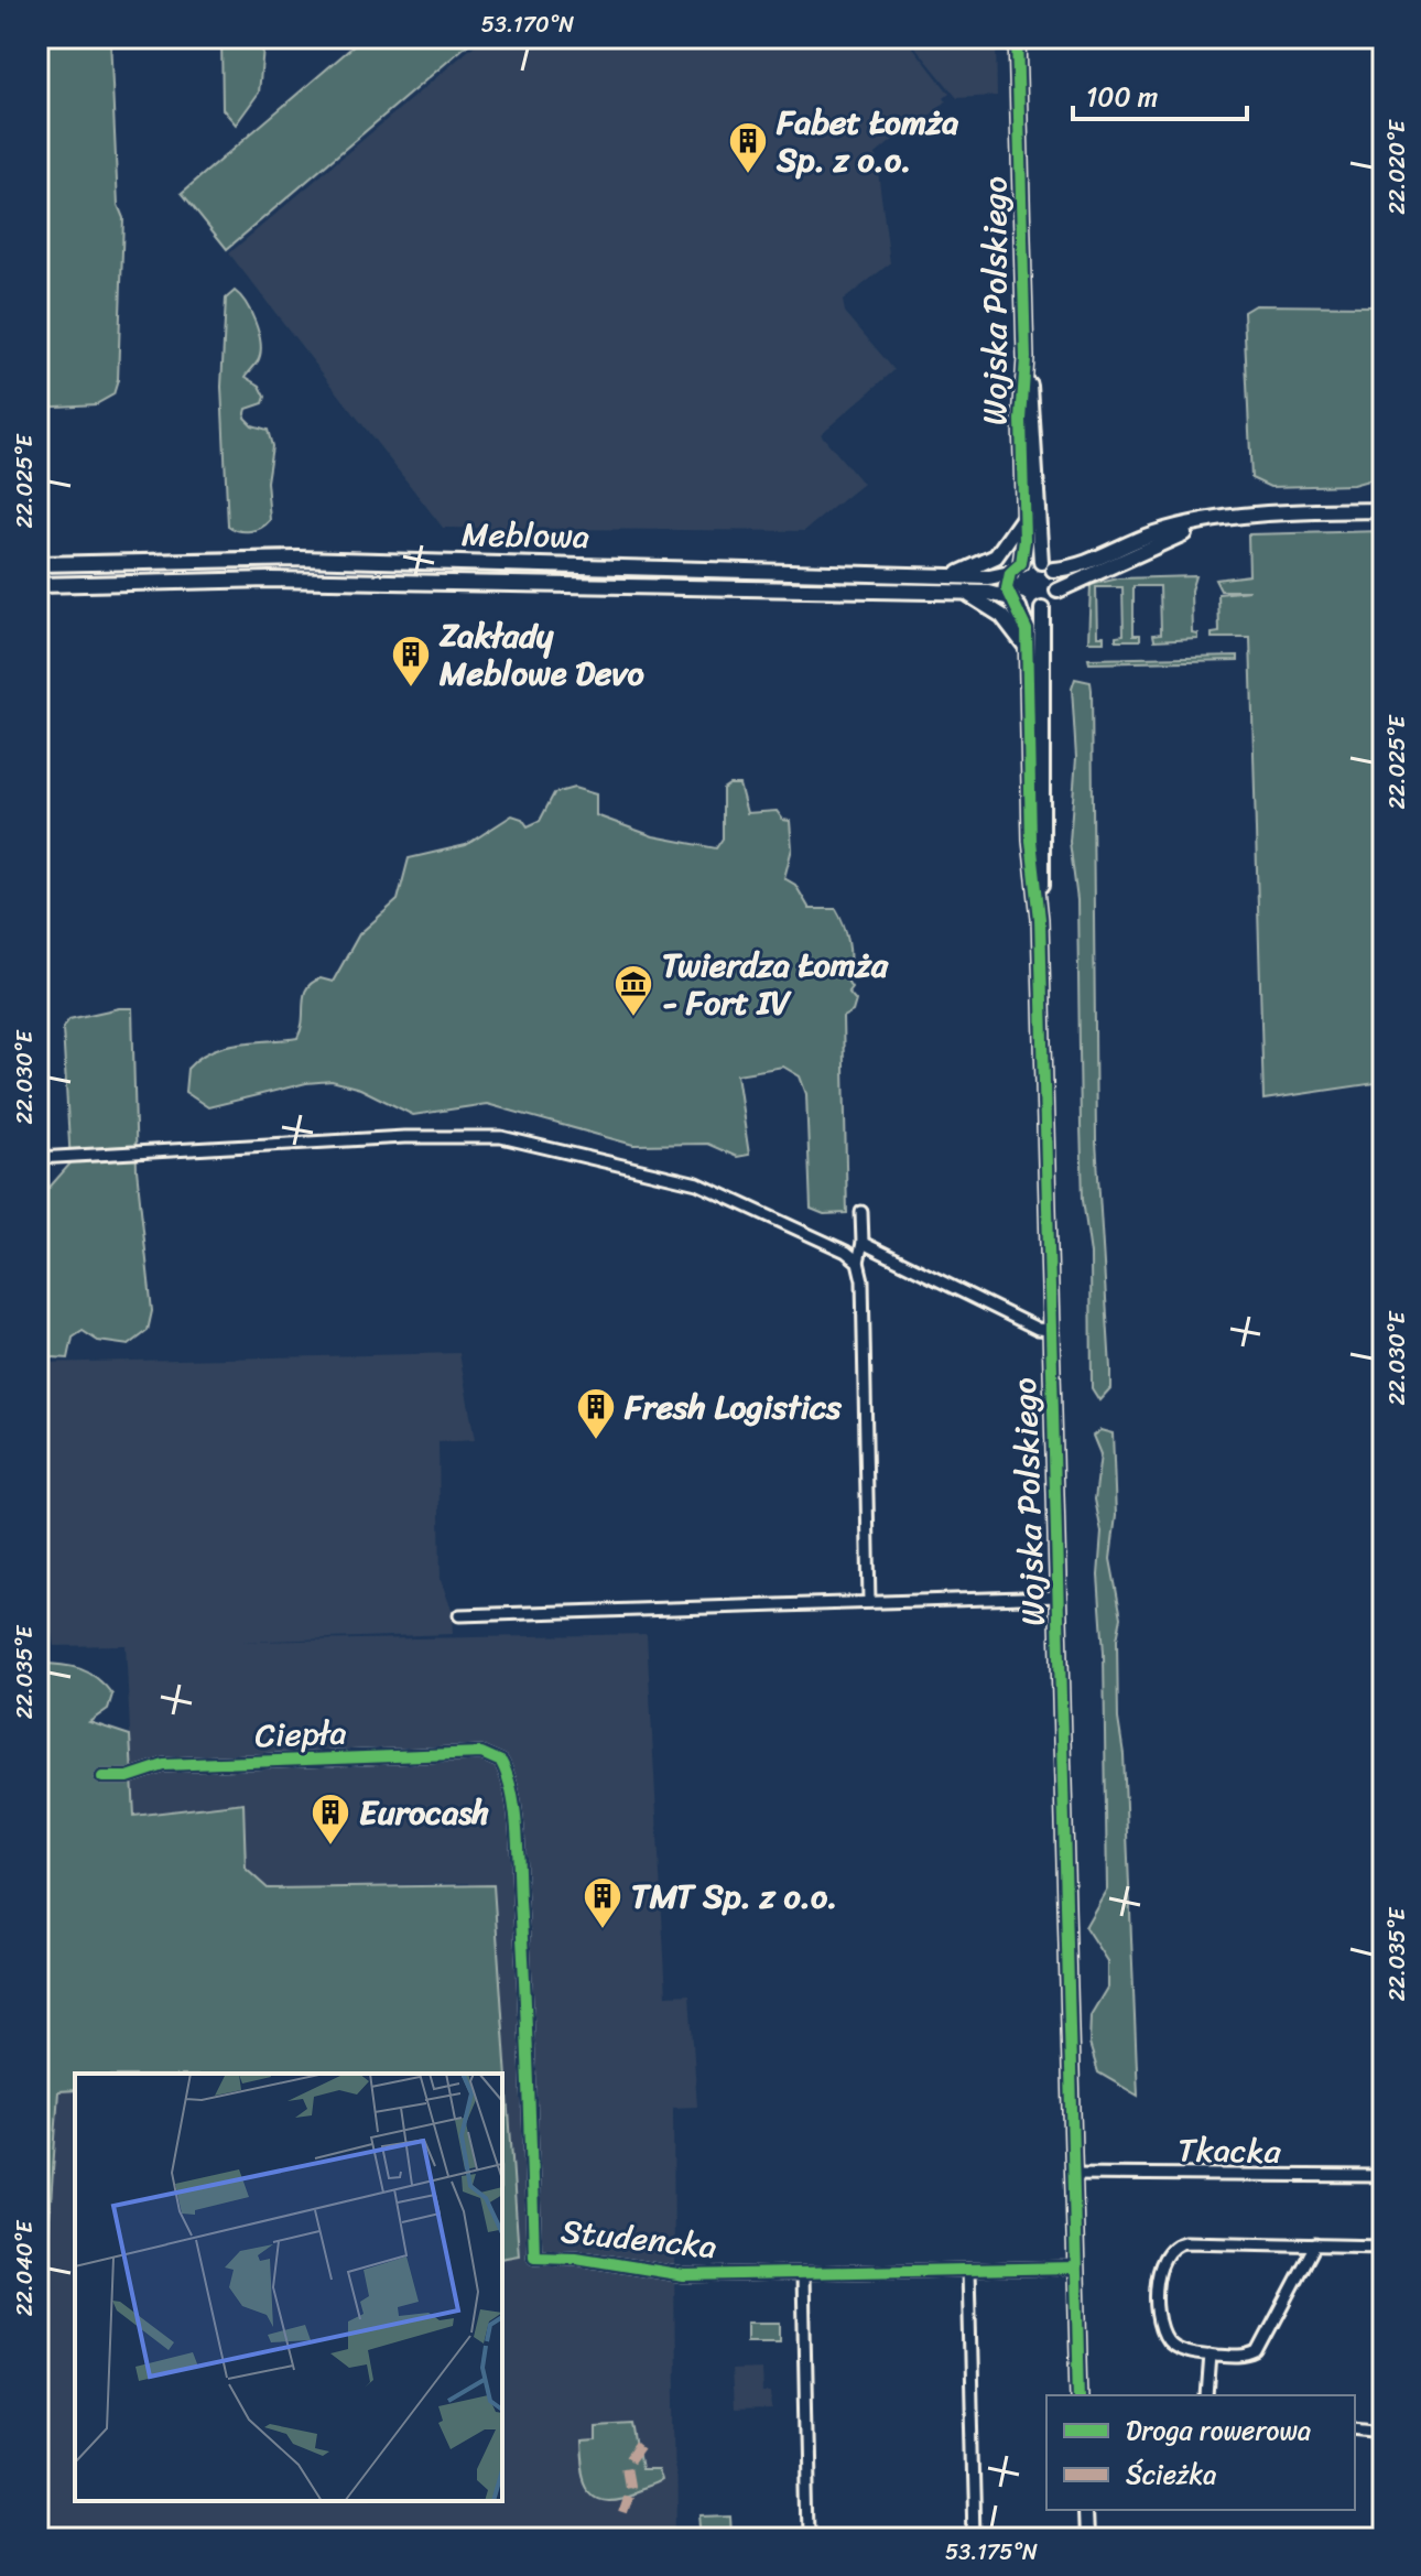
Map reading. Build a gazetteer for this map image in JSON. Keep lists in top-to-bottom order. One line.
{"streets":{"main road":["Wojska Polskiego","Meblowa"],"street":["Ciepła","Tkacka","Studencka"]},"crossings":[["Wojska Polskiego","Meblowa"],["Wojska Polskiego","Tkacka"],["Wojska Polskiego","Studencka"],["Ciepła","Studencka"]],"places":{"building":["Fabet Łomża Sp. z o.o.","Zakłady Meblowe Devo","Fresh Logistics","Eurocash","TMT Sp. z o.o."],"museum":["Twierdza Łomża - Fort IV"]},"legend":["Droga rowerowa","Ścieżka"],"scale_bar":"100 m","coordinates":["53.170°N","22.020°E","22.025°E","22.030°E","22.035°E","22.040°E","53.175°N"]}
